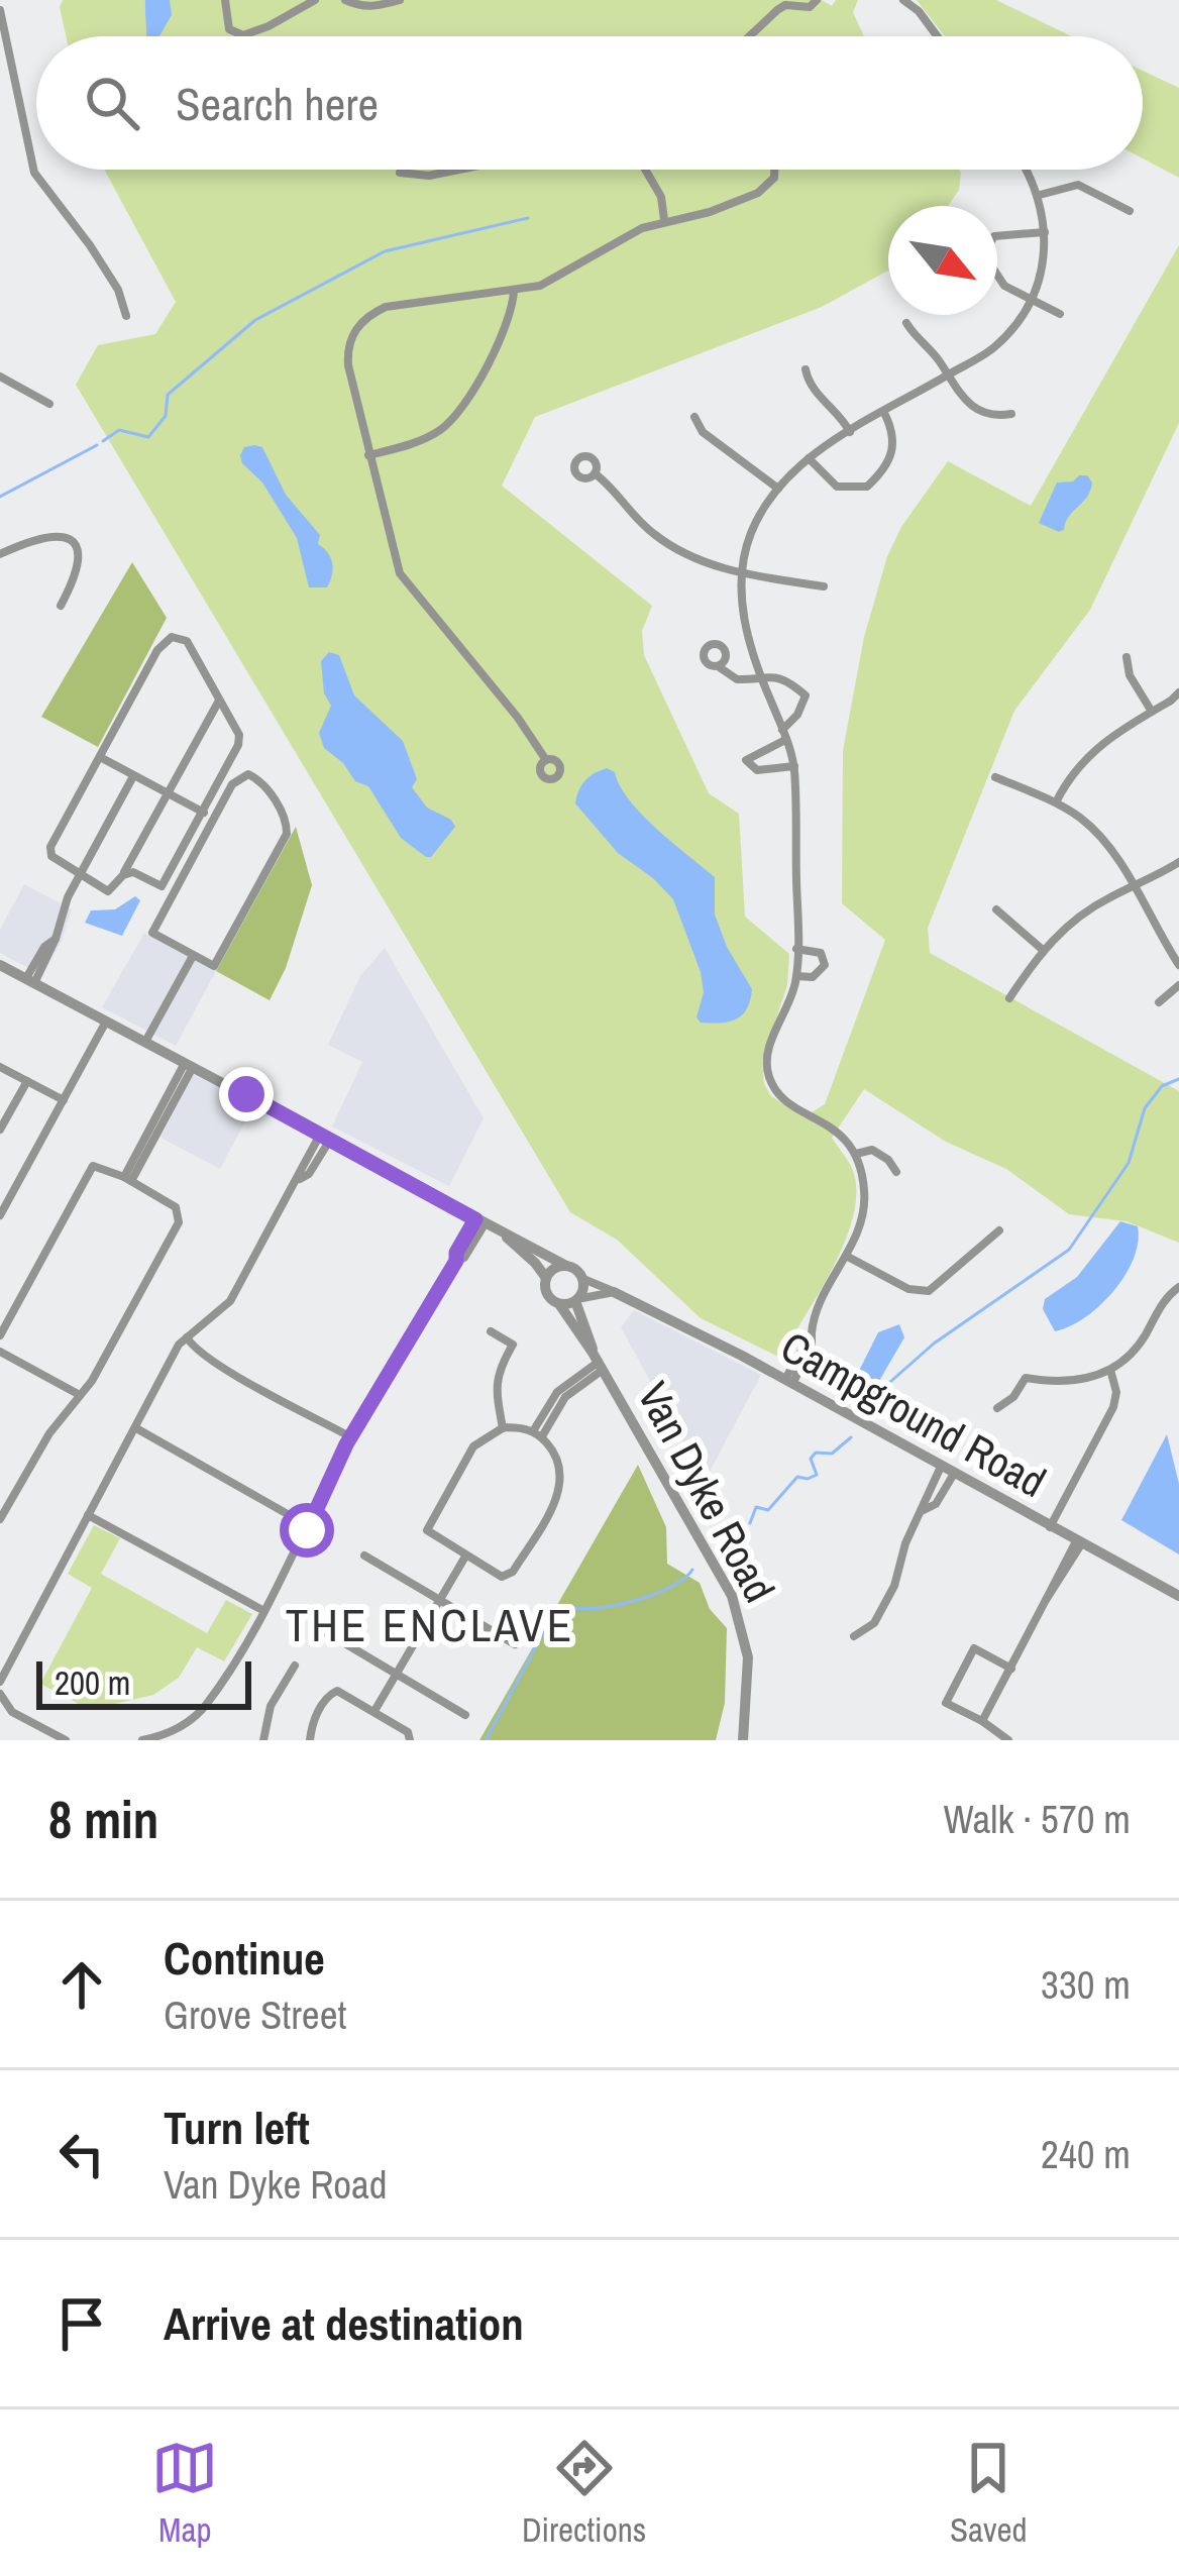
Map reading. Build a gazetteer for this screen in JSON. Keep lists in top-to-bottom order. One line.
{"streets":{"street":["Campground Road","Van Dyke Road"]},"crossings":[["Campground Road","Van Dyke Road"]],"districts":["THE ENCLAVE"],"scale_bar":"200 m","north":"bottom right","page":{"search":"Search here","scale":"200 m","heading":["8 min","Walk · 570 m"],"list":[["Continue","Grove Street","330 m"],["Turn left","Van Dyke Road","240 m"],"Arrive at destination"],"nav":["Map","Directions","Saved"]}}
